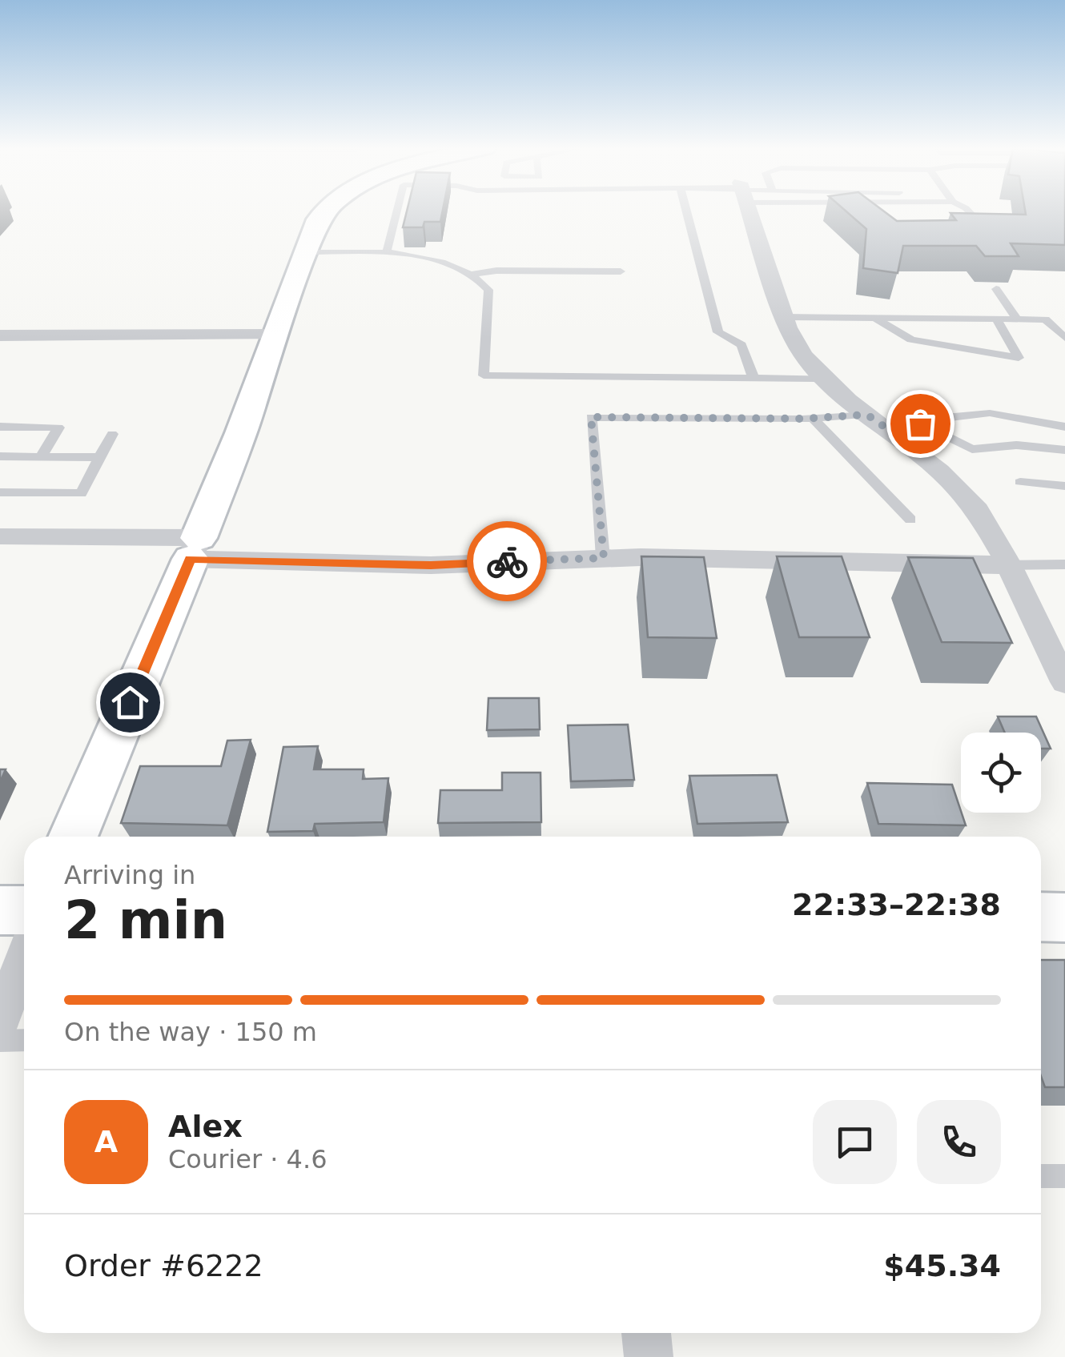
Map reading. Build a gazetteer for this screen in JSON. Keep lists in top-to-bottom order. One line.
{"page":{"heading":["2 min","Arriving in","22:33–22:38"],"panel":["Alex","Courier · 4.6","Order #6222","$45.34"],"bar":"On the way · 150 m","round":"A"}}
